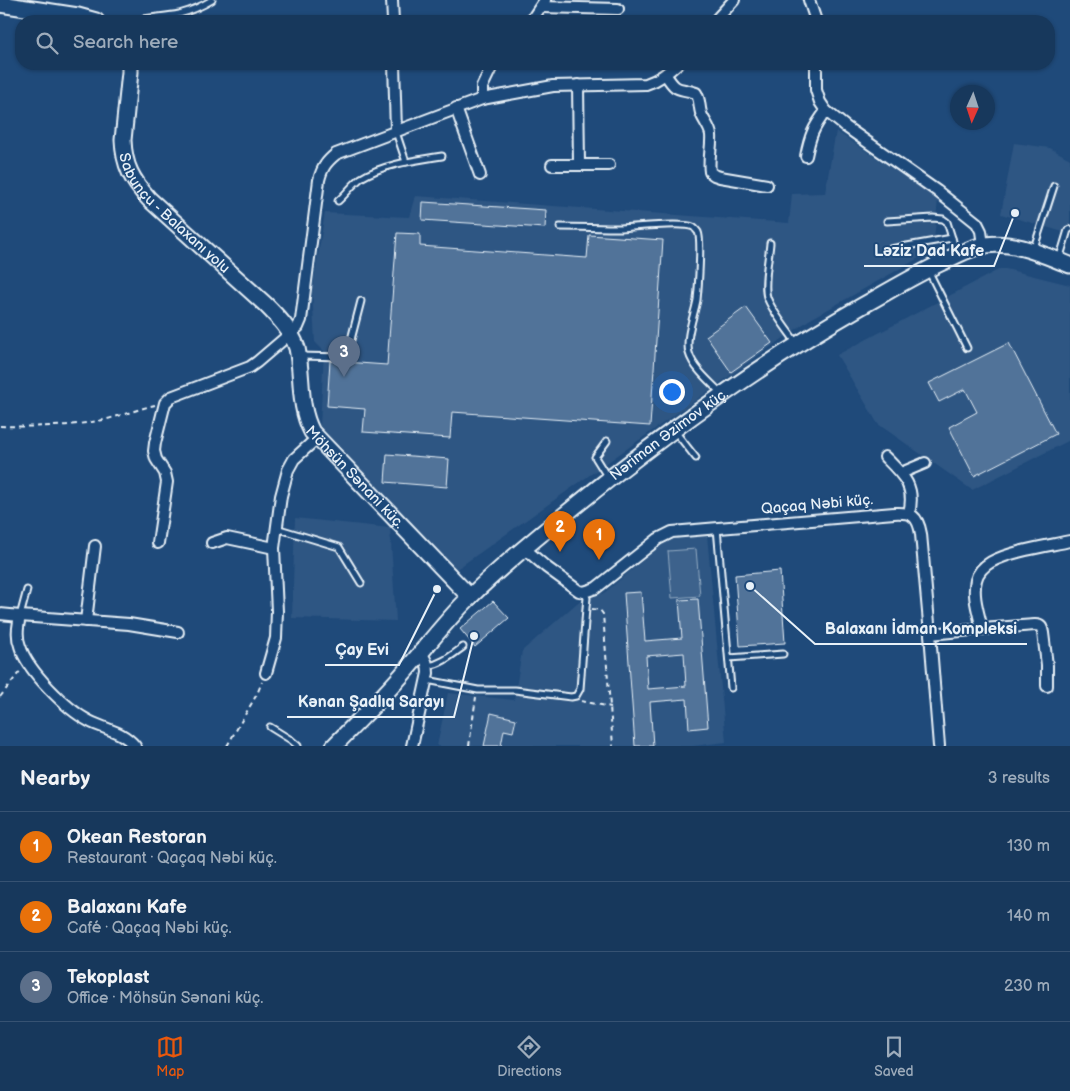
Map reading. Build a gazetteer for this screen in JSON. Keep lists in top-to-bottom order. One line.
{"streets":{"main road":["Sabunçu - Balaxanı yolu","Nəriman Əzimov küç.","Möhsün Sənani küç."],"street":["Qaçaq Nəbi küç."]},"crossings":[["Sabunçu - Balaxanı yolu","Möhsün Sənani küç."],["Nəriman Əzimov küç.","Möhsün Sənani küç."]],"places":["Ləziz Dad Kafe","Balaxanı İdman Kompleksi","Çay Evi","Kənan Şadlıq Sarayı"],"north":"bottom","page":{"search":"Search here","pins":["3","2","1"],"heading":["Nearby","3 results"],"list":[{"mark":"1","name":"Okean Restoran","note":"Restaurant · Qaçaq Nəbi küç.","value":"130 m"},{"mark":"2","name":"Balaxanı Kafe","note":"Café · Qaçaq Nəbi küç.","value":"140 m"},{"mark":"3","name":"Tekoplast","note":"Office · Möhsün Sənani küç.","value":"230 m"}],"nav":["Map","Directions","Saved"]}}
